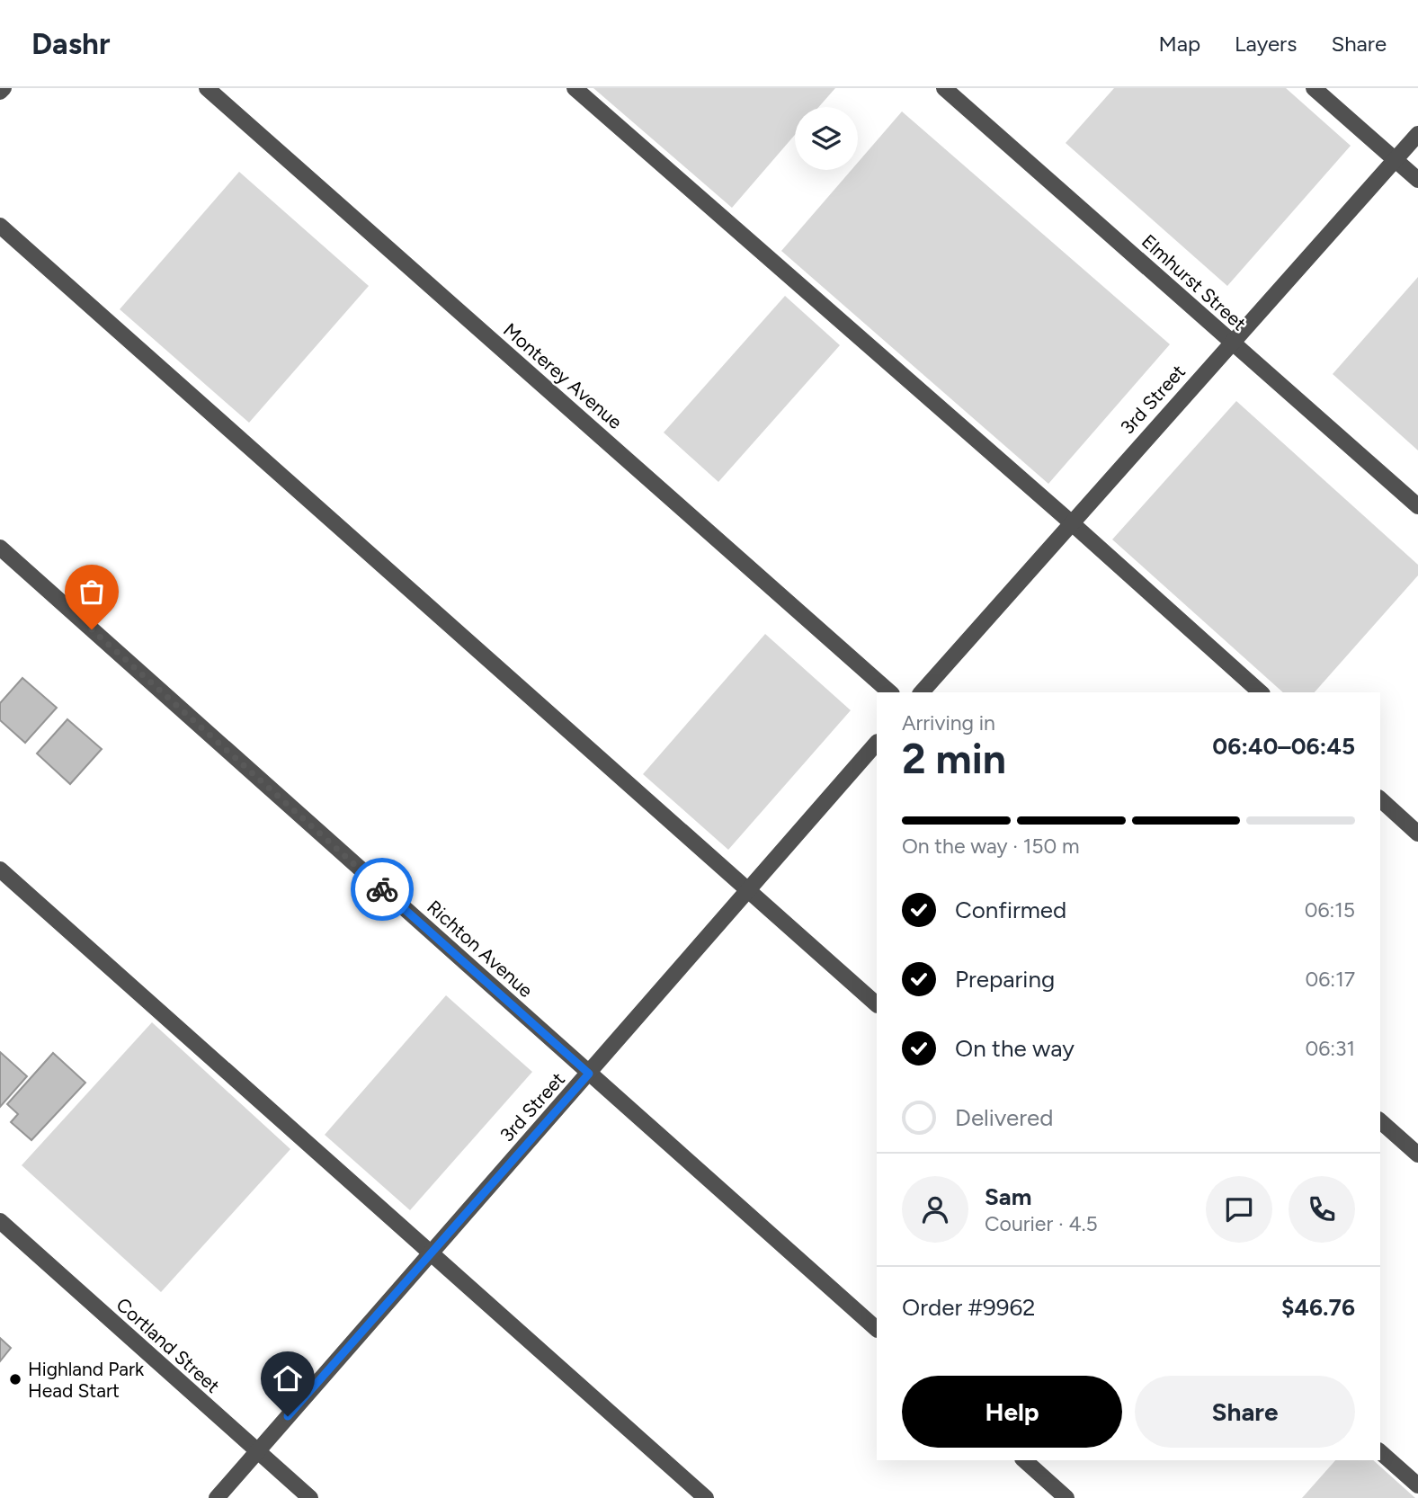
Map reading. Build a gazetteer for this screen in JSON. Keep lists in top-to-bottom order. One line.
{"streets":{"street":["Elmhurst Street","Monterey Avenue","3rd Street","Richton Avenue","Cortland Street"]},"crossings":[["Elmhurst Street","3rd Street"],["3rd Street","Richton Avenue"],["3rd Street","Cortland Street"]],"places":["Highland Park Head Start"],"page":{"header":"Dashr","nav":["Map","Layers","Share"],"heading":["2 min","Arriving in","06:40–06:45"],"panel":["Sam","Courier · 4.5","Order #9962","$46.76"],"bar":"On the way · 150 m","list":[["Confirmed","06:15"],["Preparing","06:17"],["On the way","06:31"],"Delivered"],"buttons":["Help","Share"]}}
